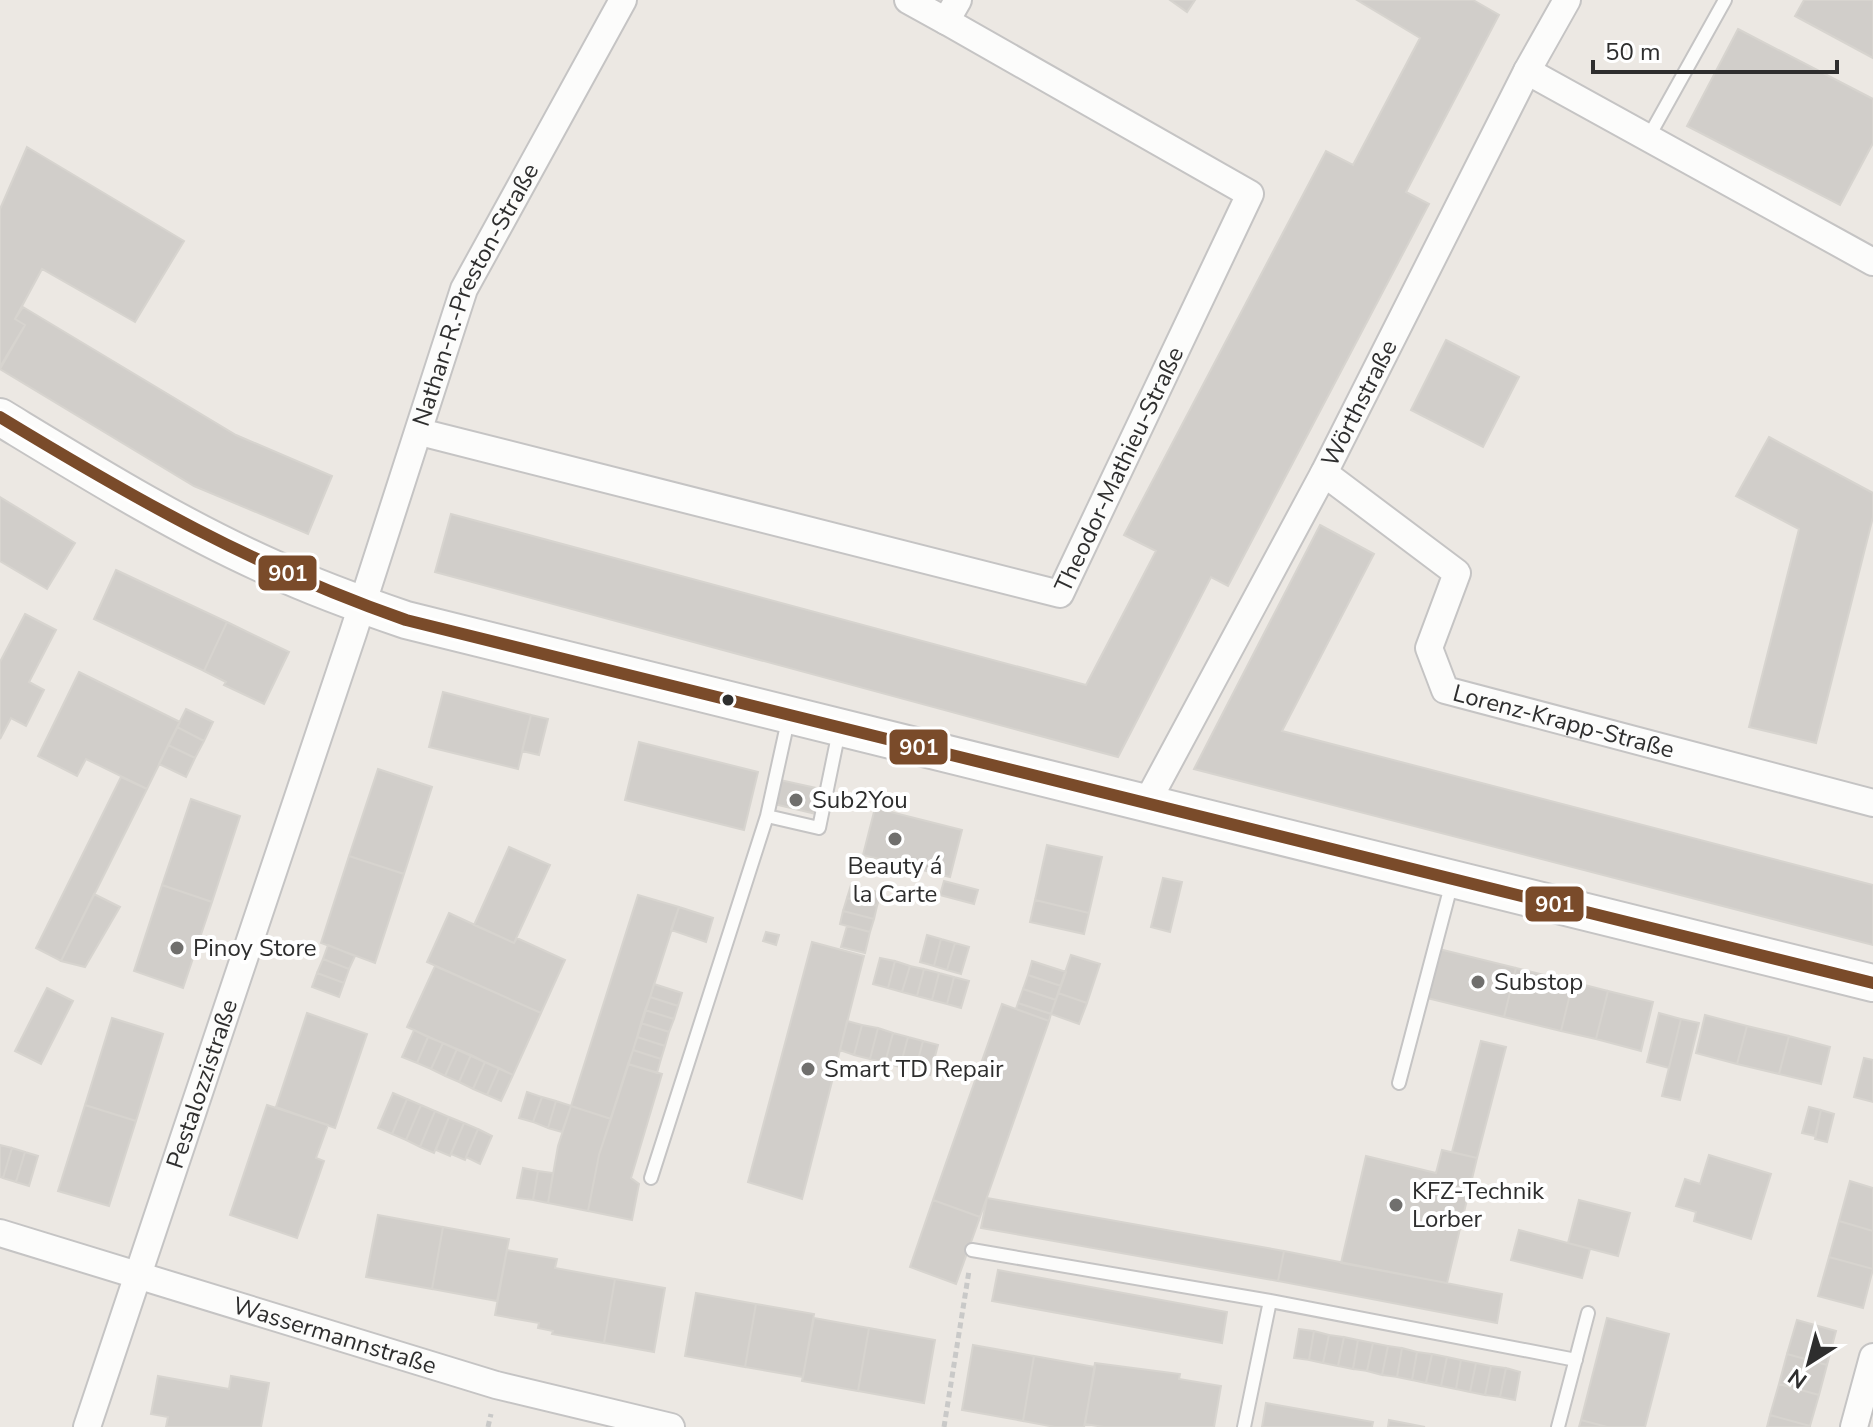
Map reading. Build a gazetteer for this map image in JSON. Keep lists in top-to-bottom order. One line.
{"streets":{"street":["Nathan-R.-Preston-Straße","Wörthstraße","Theodor-Mathieu-Straße","Lorenz-Krapp-Straße","Pestalozzistraße","Wassermannstraße"]},"crossings":[["Nathan-R.-Preston-Straße","Theodor-Mathieu-Straße"],["Nathan-R.-Preston-Straße","Pestalozzistraße"],["Wörthstraße","Lorenz-Krapp-Straße"],["Pestalozzistraße","Wassermannstraße"]],"places":["Sub2You","Beauty á la Carte","Pinoy Store","Substop","Smart TD Repair","KFZ-Technik Lorber"],"lines":["transit line 901"],"scale_bar":"50 m","north":"bottom left"}
